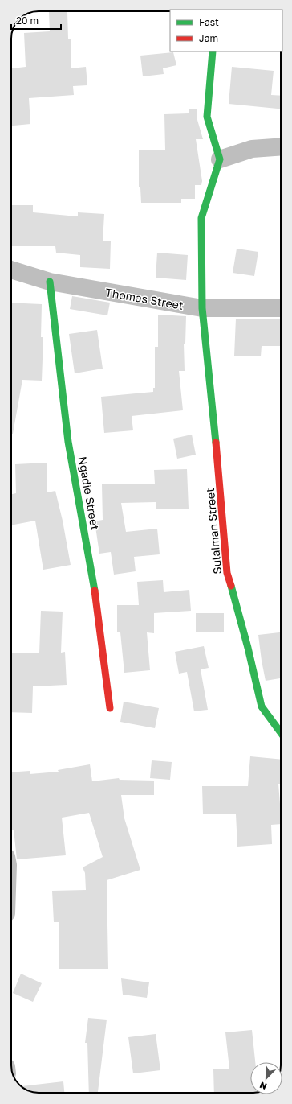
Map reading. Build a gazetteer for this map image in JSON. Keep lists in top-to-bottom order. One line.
{"streets":{"street":["Thomas Street","Ngadie Street","Sulaiman Street"]},"crossings":[["Thomas Street","Ngadie Street"],["Thomas Street","Sulaiman Street"]],"legend":["Fast","Jam"],"scale_bar":"20 m","north":"bottom left"}
